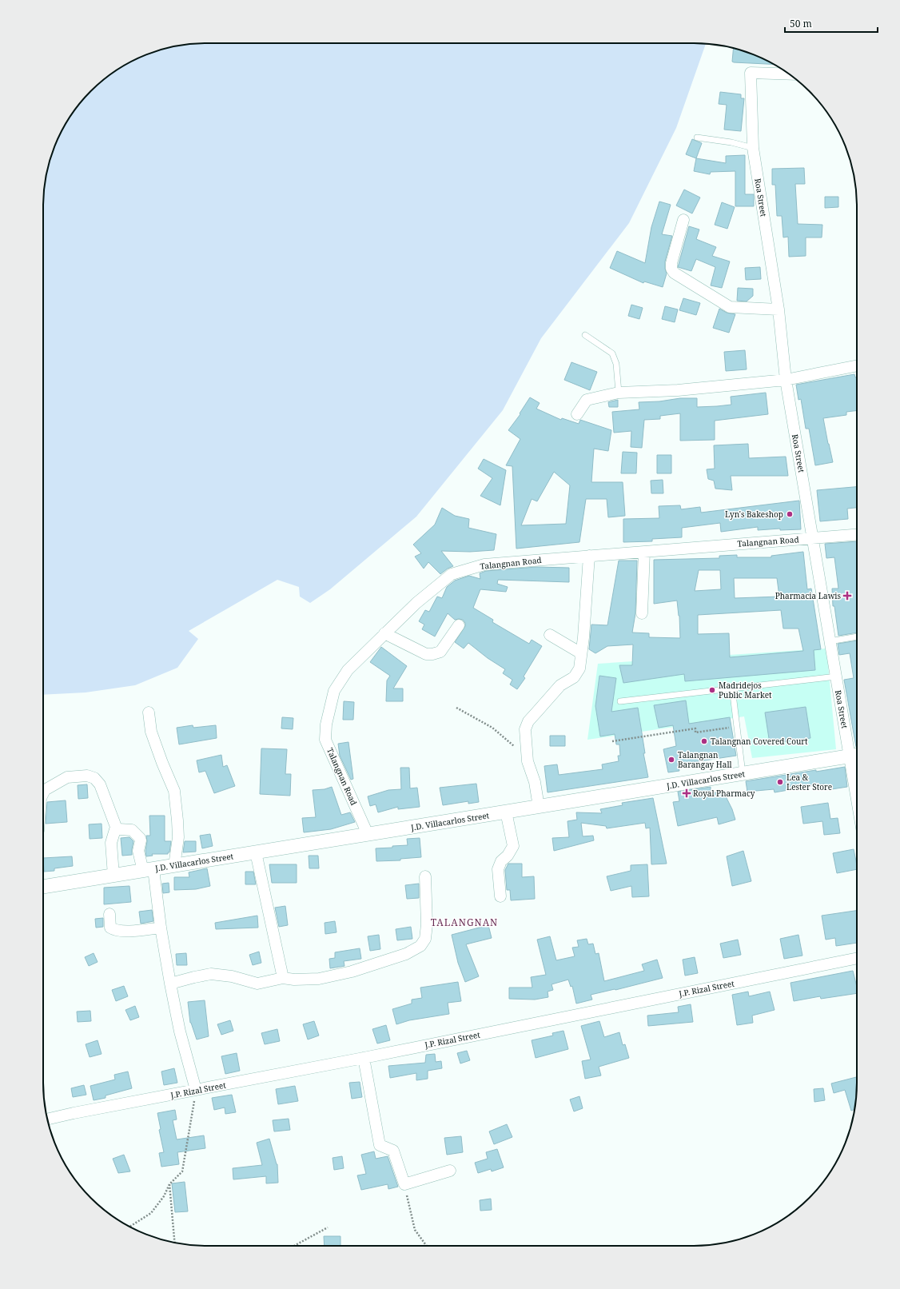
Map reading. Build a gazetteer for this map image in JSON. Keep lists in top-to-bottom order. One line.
{"streets":{"street":["Roa Street","Talangnan Road","J.D. Villacarlos Street","J.P. Rizal Street"]},"crossings":[["Roa Street","Talangnan Road"],["Roa Street","J.D. Villacarlos Street"],["Talangnan Road","J.D. Villacarlos Street"]],"districts":["TALANGNAN"],"places":{"other":["Lyn's Bakeshop","Madridejos Public Market","Talangnan Covered Court","Talangnan Barangay Hall","Lea & Lester Store"],"health":["Pharmacia Lawis","Royal Pharmacy"]},"scale_bar":"50 m"}
